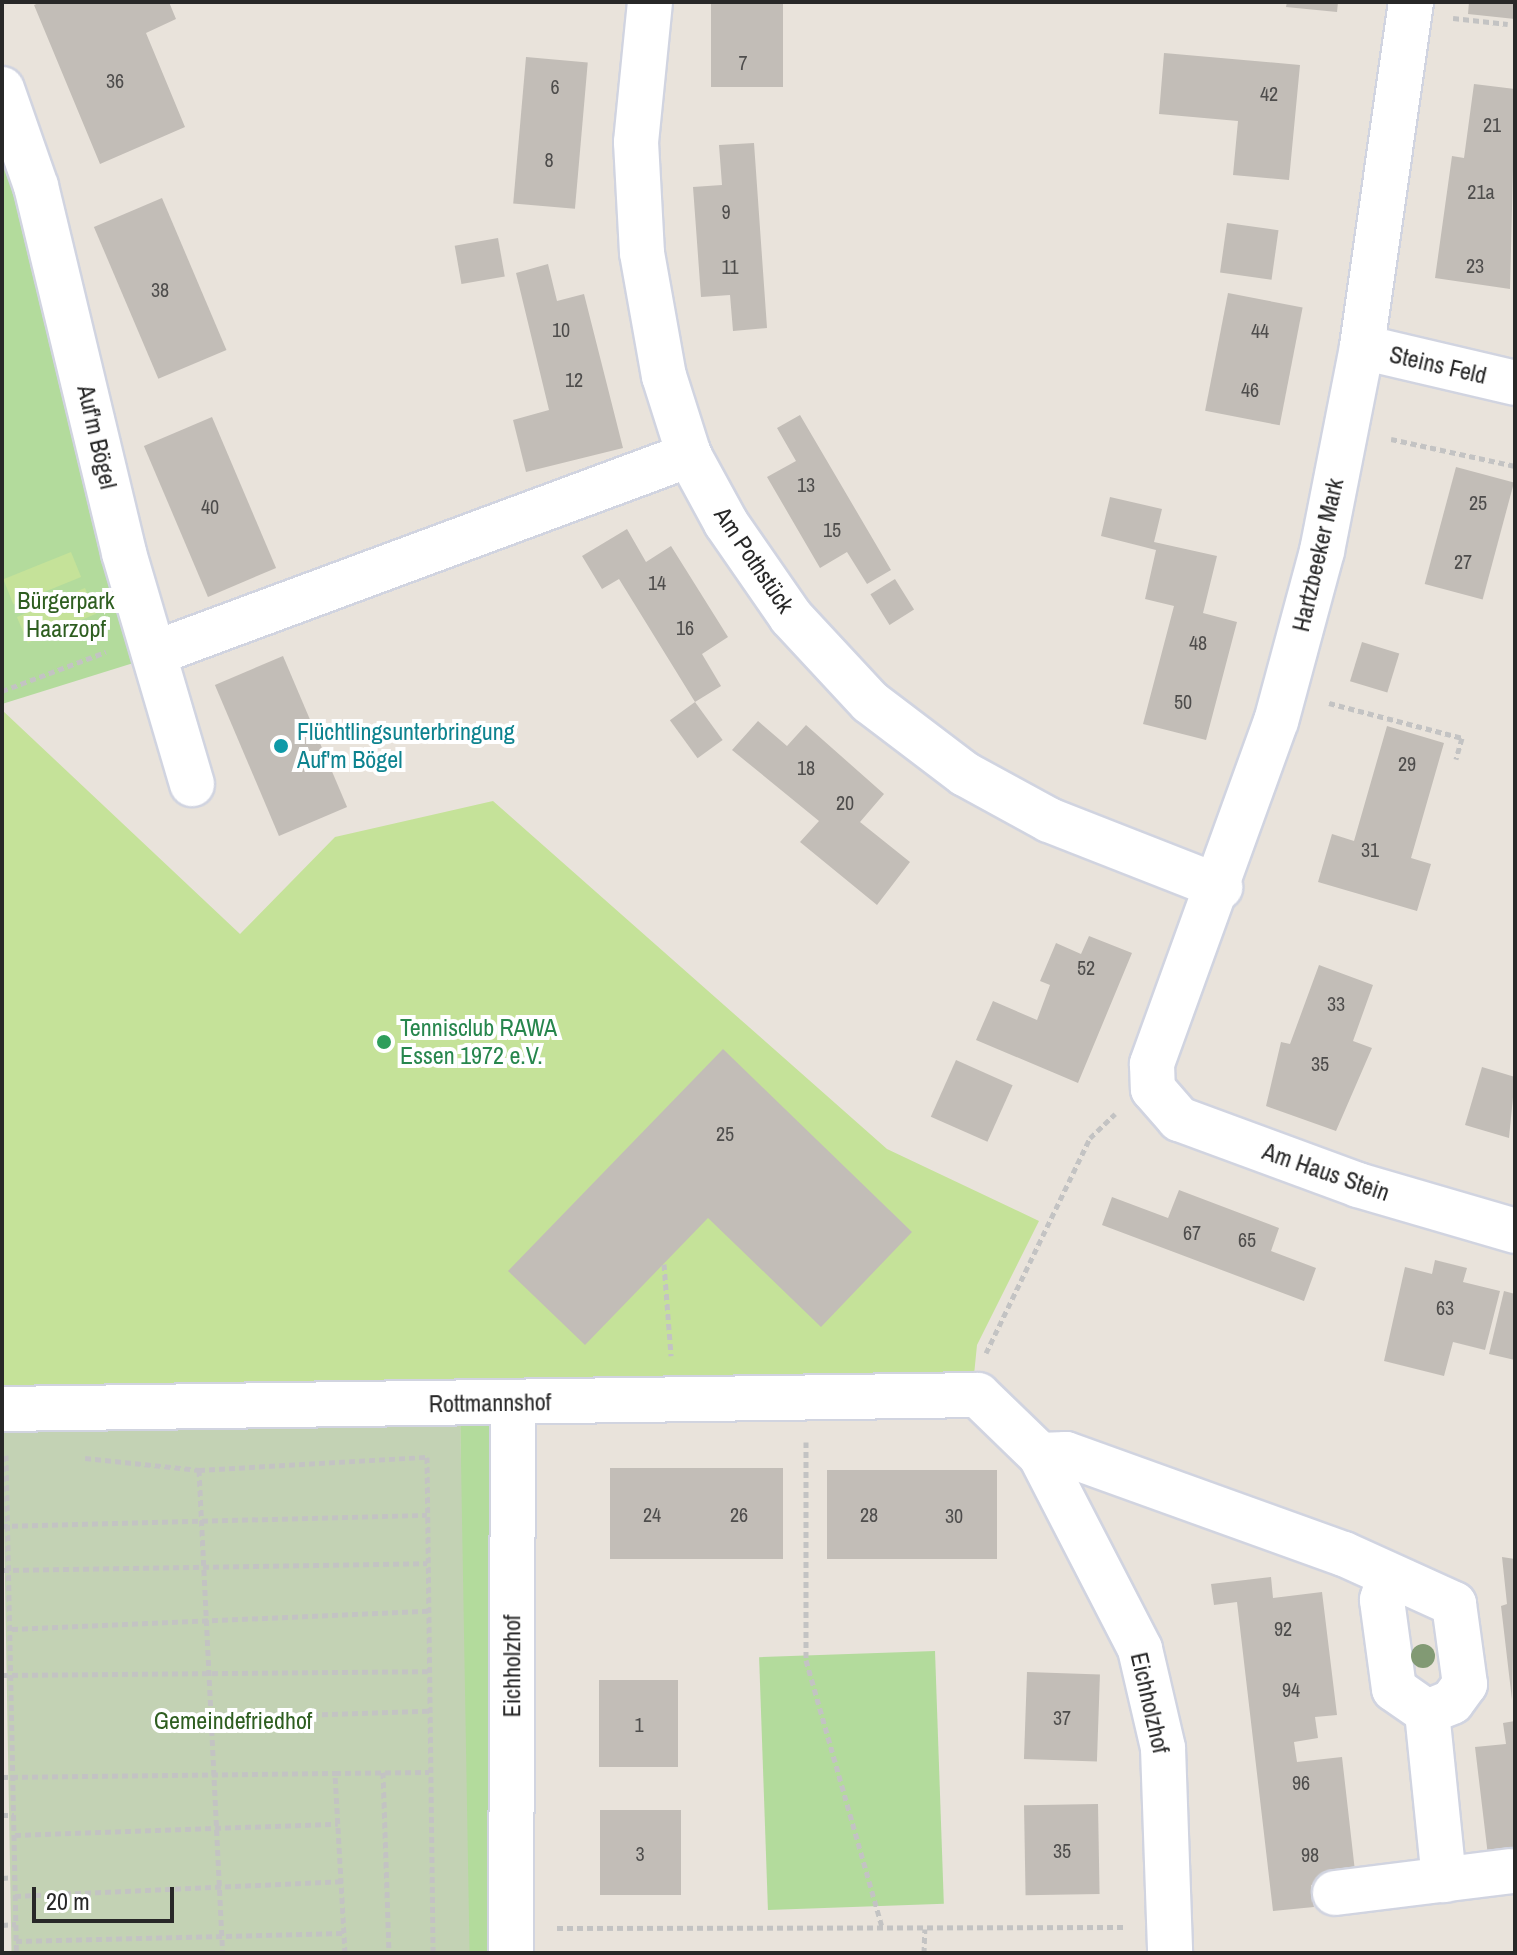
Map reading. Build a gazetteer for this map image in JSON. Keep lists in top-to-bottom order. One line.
{"streets":{"street":["Steins Feld","Auf'm Bögel","Hartzbeeker Mark","Am Pothstück","Am Haus Stein","Rottmannshof","Eichholzhof"]},"crossings":[["Steins Feld","Hartzbeeker Mark"],["Hartzbeeker Mark","Am Pothstück"],["Hartzbeeker Mark","Am Haus Stein"],["Rottmannshof","Eichholzhof"]],"parks":["Bürgerpark Haarzopf","Gemeindefriedhof"],"places":["Flüchtlingsunterbringung Auf'm Bögel","Tennisclub RAWA Essen 1972 e.V."],"house_numbers":["7","36","6","42","21","8","21a","9","23","11","38","10","44","12","46","13","25","40","15","27","14","16","48","50","29","18","20","31","52","33","35","25","67","65","63","24","26","28","30","92","94","37","1","96","35","3","98"],"scale_bar":"20 m"}
